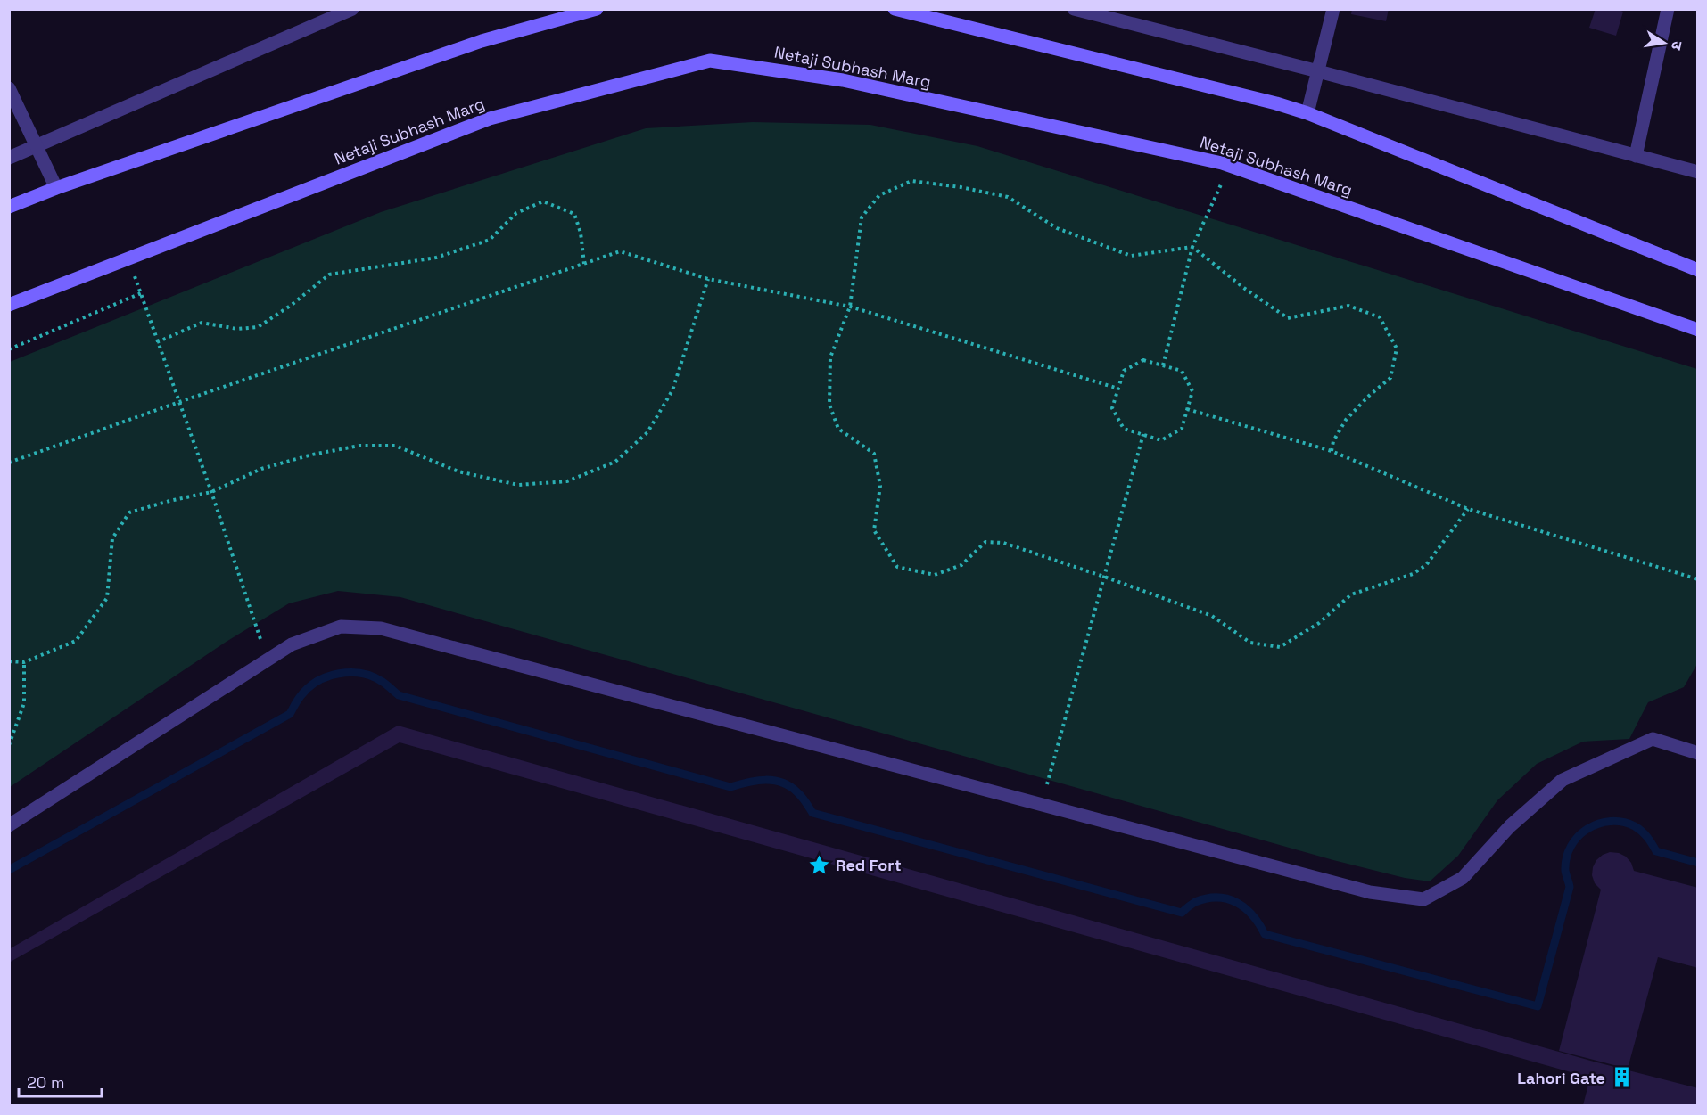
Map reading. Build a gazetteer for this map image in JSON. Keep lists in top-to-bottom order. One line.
{"streets":{"main road":["Netaji Subhash Marg"]},"places":{"place":["Red Fort"],"building":["Lahori Gate"]},"scale_bar":"20 m","north":"right"}
